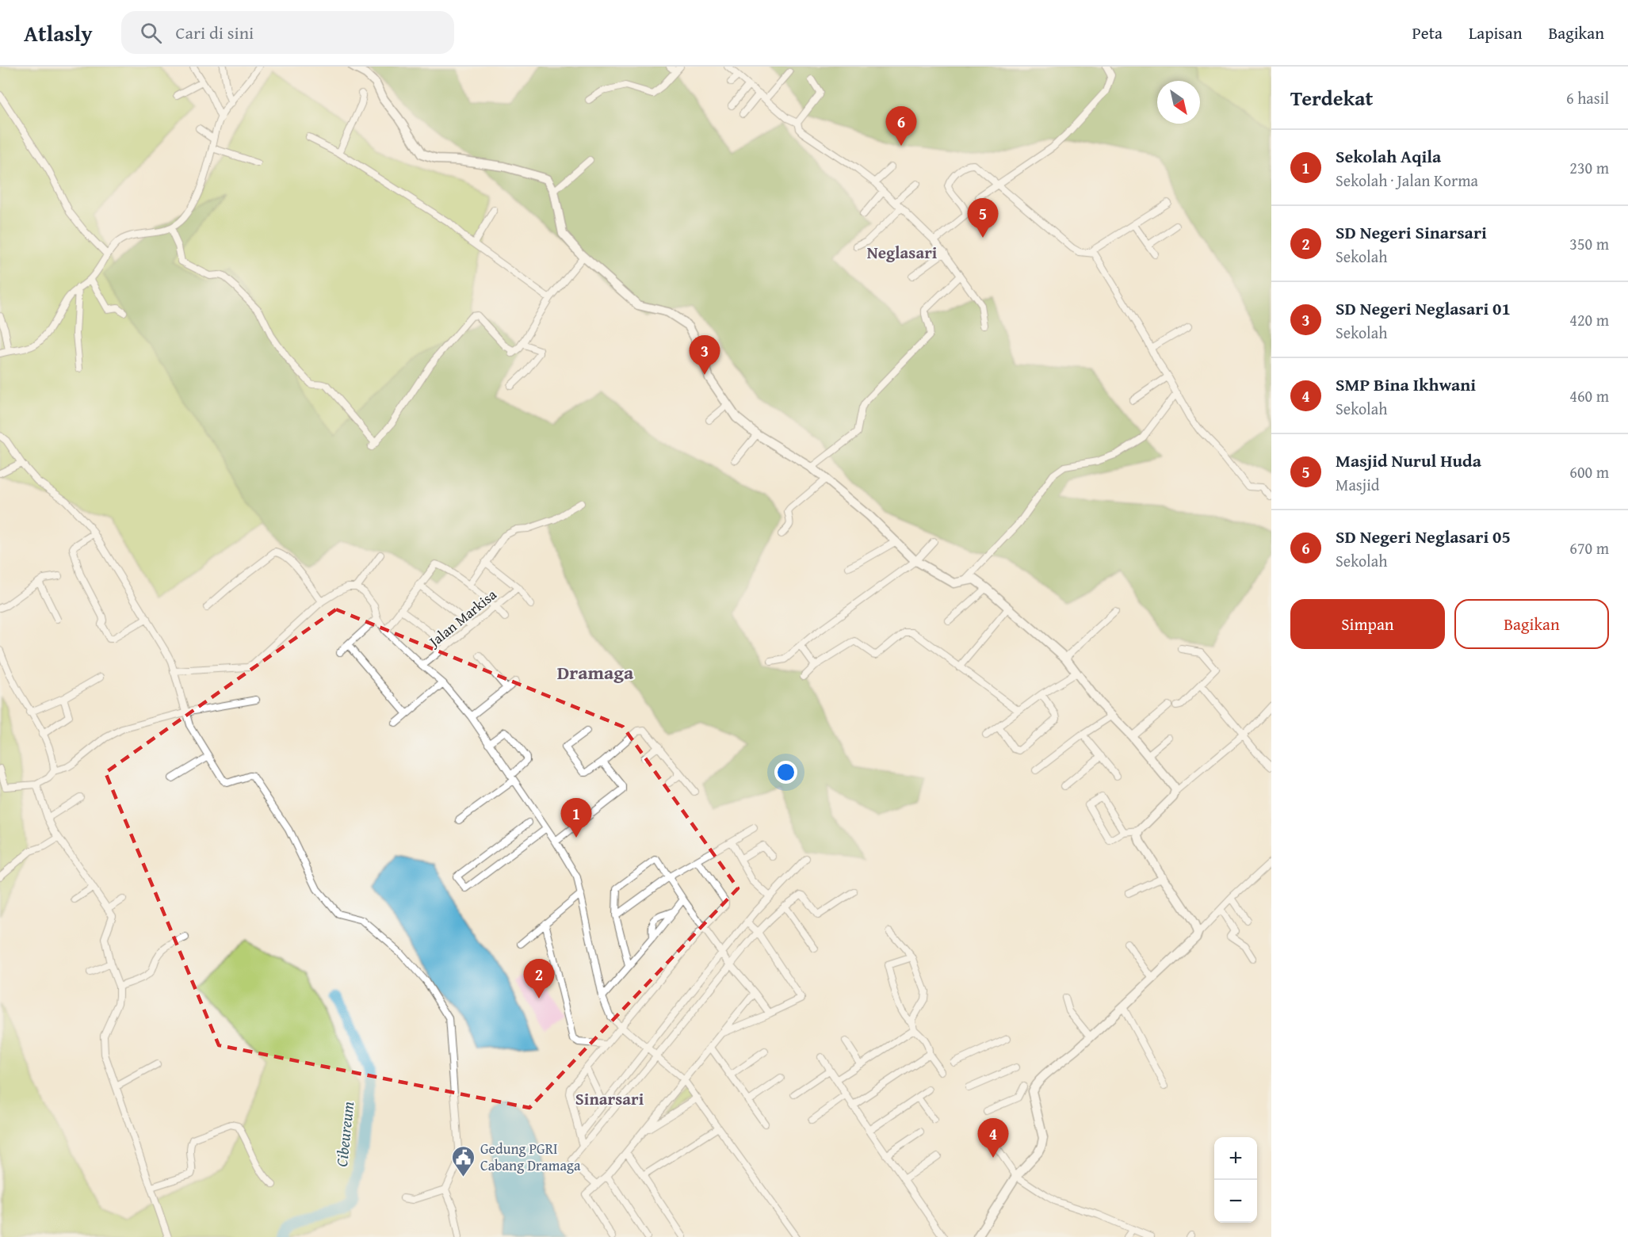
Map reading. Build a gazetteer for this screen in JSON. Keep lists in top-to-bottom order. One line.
{"streets":{"street":["Jalan Markisa"]},"districts":["Neglasari","Dramaga","Sinarsari"],"water":["Cibeureum"],"places":{"public building":["Gedung PGRI Cabang Dramaga"]},"north":"bottom right","page":{"header":"Atlasly","search":"Cari di sini","nav":["Peta","Lapisan","Bagikan"],"heading":["Terdekat","6 hasil"],"pins":["6","5","3","1","2","4"],"list":[{"mark":"1","name":"Sekolah Aqila","note":"Sekolah · Jalan Korma","value":"230 m"},{"mark":"2","name":"SD Negeri Sinarsari","note":"Sekolah","value":"350 m"},{"mark":"3","name":"SD Negeri Neglasari 01","note":"Sekolah","value":"420 m"},{"mark":"4","name":"SMP Bina Ikhwani","note":"Sekolah","value":"460 m"},{"mark":"5","name":"Masjid Nurul Huda","note":"Masjid","value":"600 m"},{"mark":"6","name":"SD Negeri Neglasari 05","note":"Sekolah","value":"670 m"}],"buttons":["Simpan","Bagikan"],"map_buttons":["+","−"]}}
